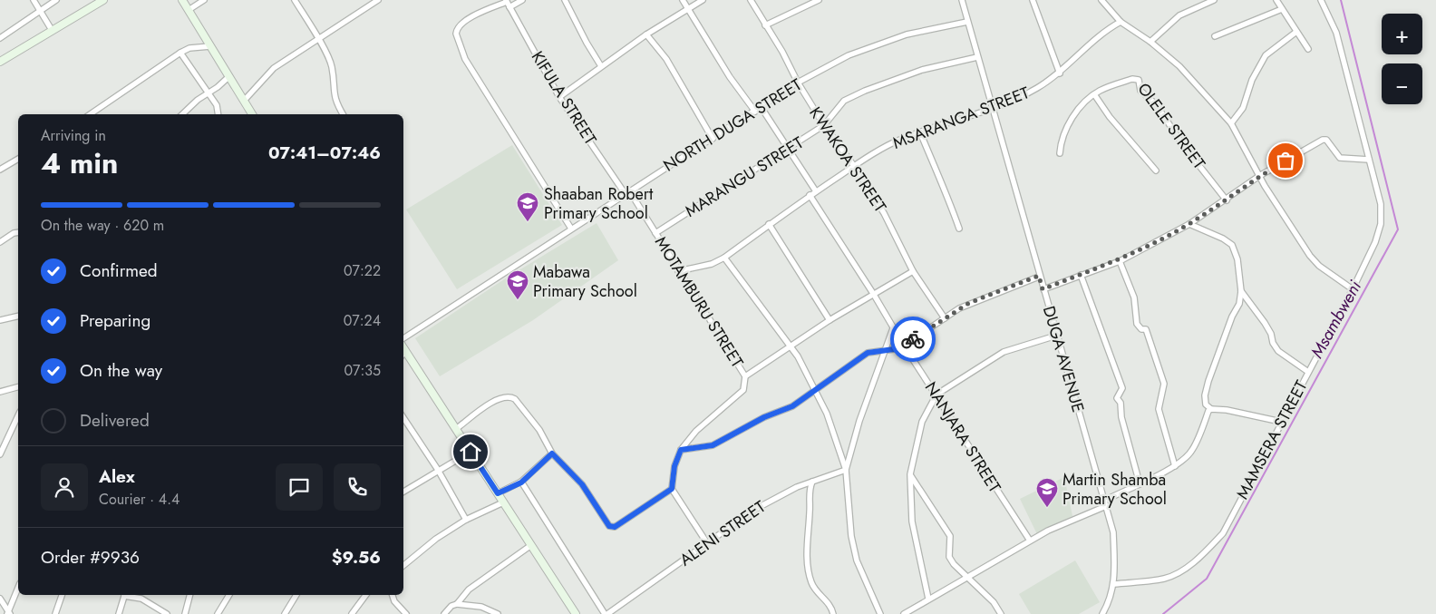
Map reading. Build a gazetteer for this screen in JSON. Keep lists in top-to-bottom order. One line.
{"streets":{"street":["KIFULA STREET","MSARANGA STREET","NORTH DUGA STREET","OLELE STREET","KWAKOA STREET","MARANGU STREET","MOTAMBURU STREET","DUGA AVENUE","NANJARA STREET","MAMSERA STREET","ALENI STREET"]},"crossings":[["KIFULA STREET","NORTH DUGA STREET"],["KIFULA STREET","MOTAMBURU STREET"],["MSARANGA STREET","KWAKOA STREET"],["MSARANGA STREET","MOTAMBURU STREET"],["MSARANGA STREET","DUGA AVENUE"],["MSARANGA STREET","NANJARA STREET"],["NORTH DUGA STREET","KWAKOA STREET"],["NORTH DUGA STREET","MOTAMBURU STREET"],["NORTH DUGA STREET","DUGA AVENUE"],["KWAKOA STREET","MARANGU STREET"],["MARANGU STREET","MOTAMBURU STREET"],["MARANGU STREET","DUGA AVENUE"],["DUGA AVENUE","MAMSERA STREET"]],"water":["Msambweni"],"places":{"school or university":["Shaaban Robert Primary School","Mabawa Primary School","Martin Shamba Primary School"]},"page":{"map_buttons":["+","−"],"heading":["4 min","Arriving in","07:41–07:46"],"panel":["Alex","Courier · 4.4","Order #9936","$9.56"],"bar":"On the way · 620 m","list":[["Confirmed","07:22"],["Preparing","07:24"],["On the way","07:35"],"Delivered"]}}
